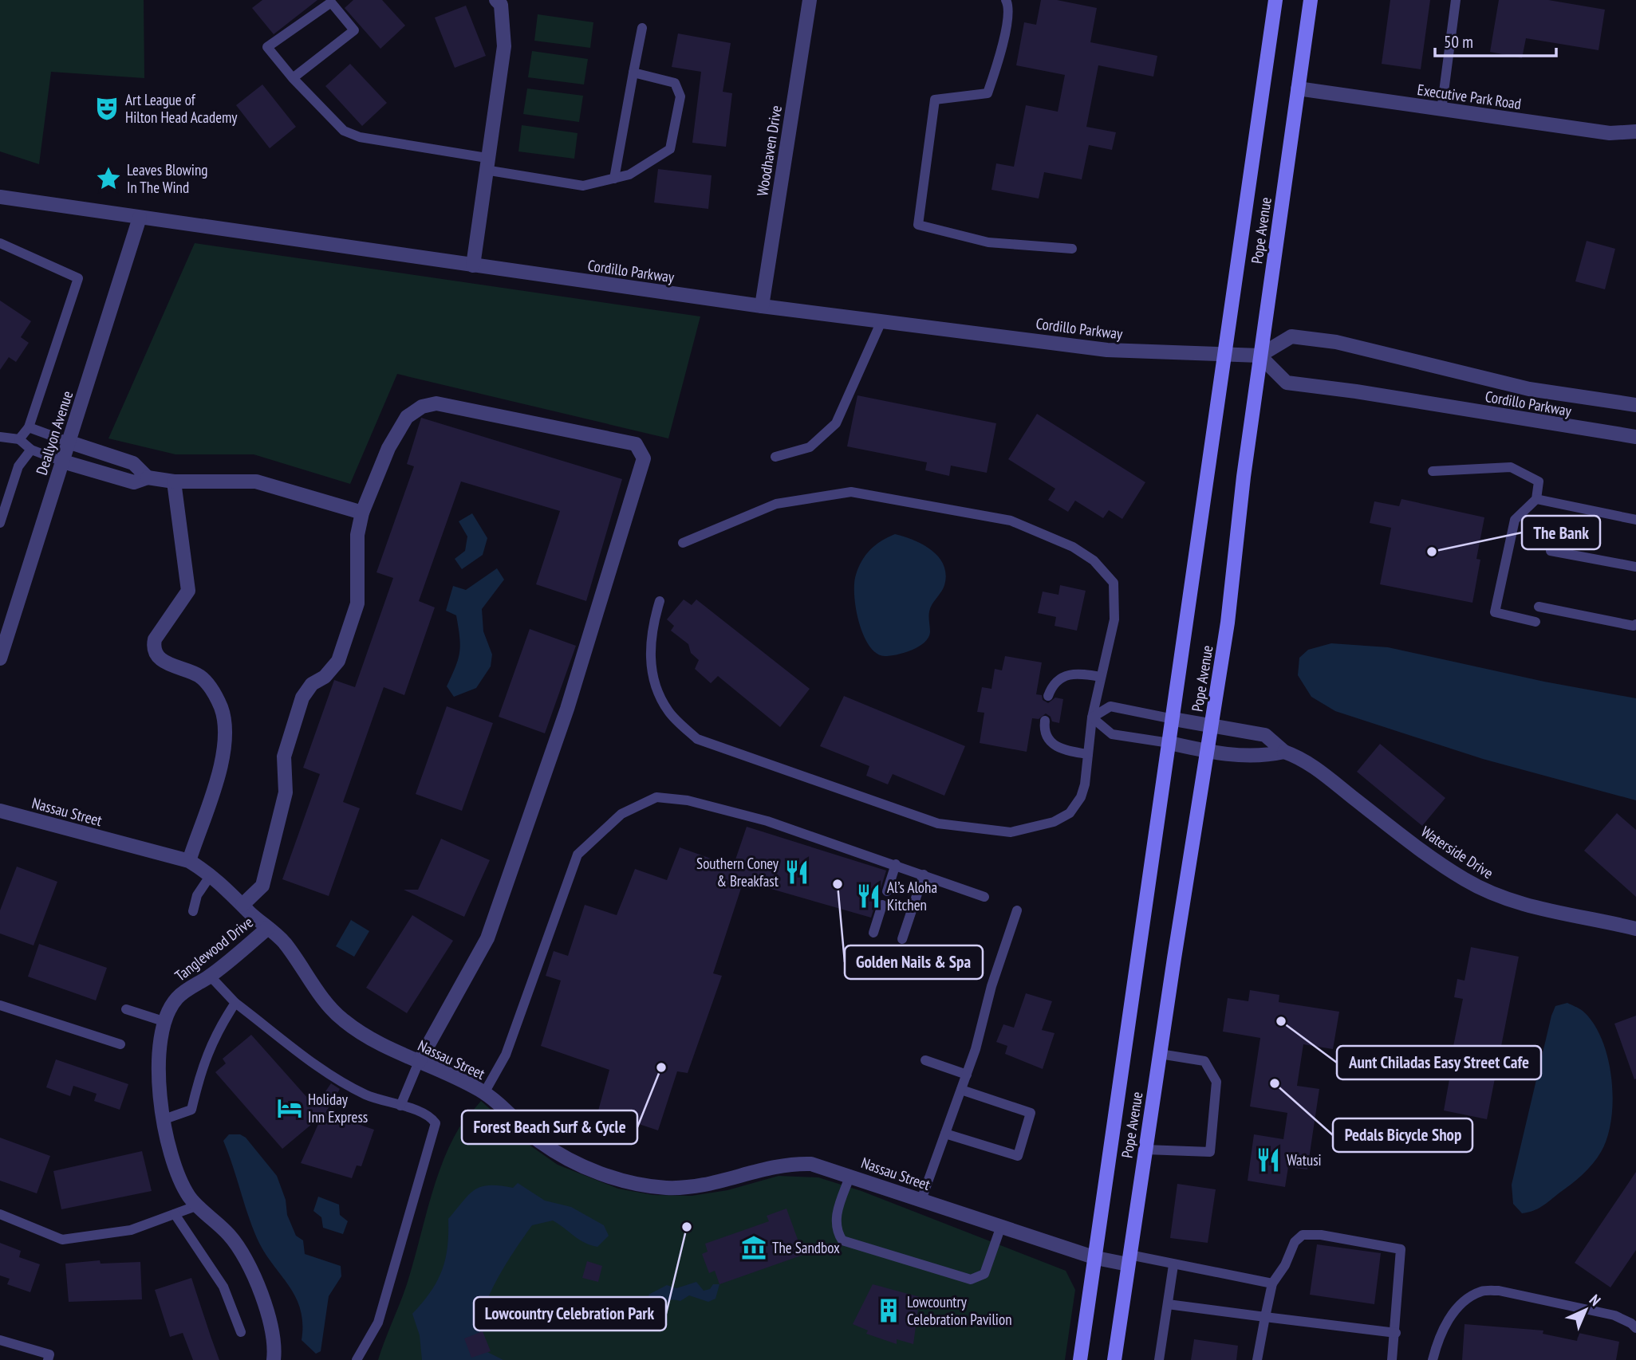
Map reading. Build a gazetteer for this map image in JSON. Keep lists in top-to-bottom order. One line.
{"streets":{"main road":["Pope Avenue"],"street":["Executive Park Road","Woodhaven Drive","Cordillo Parkway","Deallyon Avenue","Nassau Street","Waterside Drive","Tanglewood Drive"]},"crossings":[["Executive Park Road","Pope Avenue"],["Woodhaven Drive","Cordillo Parkway"],["Pope Avenue","Cordillo Parkway"],["Pope Avenue","Nassau Street"],["Pope Avenue","Waterside Drive"],["Cordillo Parkway","Deallyon Avenue"],["Nassau Street","Tanglewood Drive"]],"places":{"theatre":["Art League of Hilton Head Academy"],"place":["Leaves Blowing In The Wind"],"other":["The Bank","Golden Nails & Spa","Aunt Chiladas Easy Street Cafe","Forest Beach Surf & Cycle","Pedals Bicycle Shop","Lowcountry Celebration Park"],"restaurant":["Southern Coney & Breakfast","Al’s Aloha Kitchen","Watusi"],"hotel":["Holiday Inn Express"],"museum":["The Sandbox"],"building":["Lowcountry Celebration Pavilion"]},"scale_bar":"50 m","north":"top right"}
